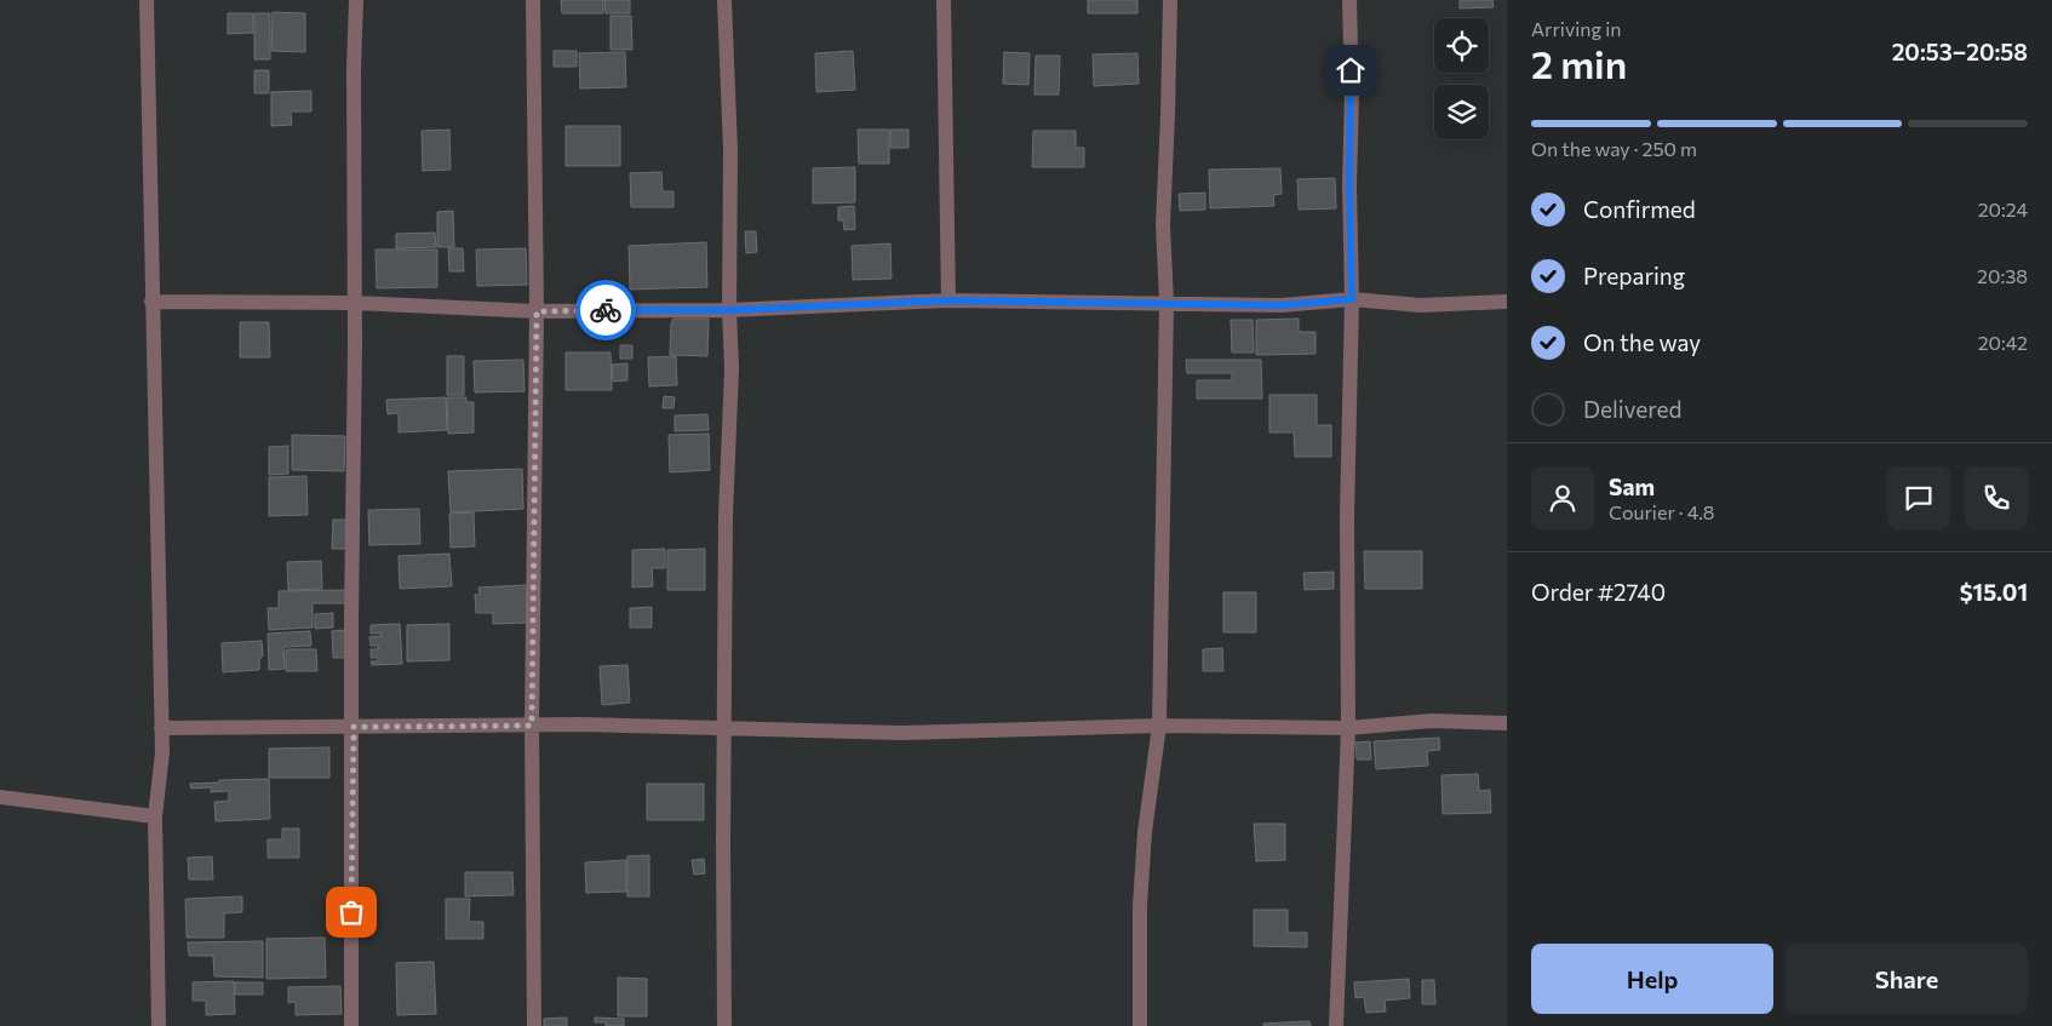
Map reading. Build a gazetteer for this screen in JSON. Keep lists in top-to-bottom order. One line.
{"page":{"heading":["2 min","Arriving in","20:53–20:58"],"panel":["Sam","Courier · 4.8","Order #2740","$15.01"],"bar":"On the way · 250 m","list":[["Confirmed","20:24"],["Preparing","20:38"],["On the way","20:42"],"Delivered"],"buttons":["Help","Share"]}}
